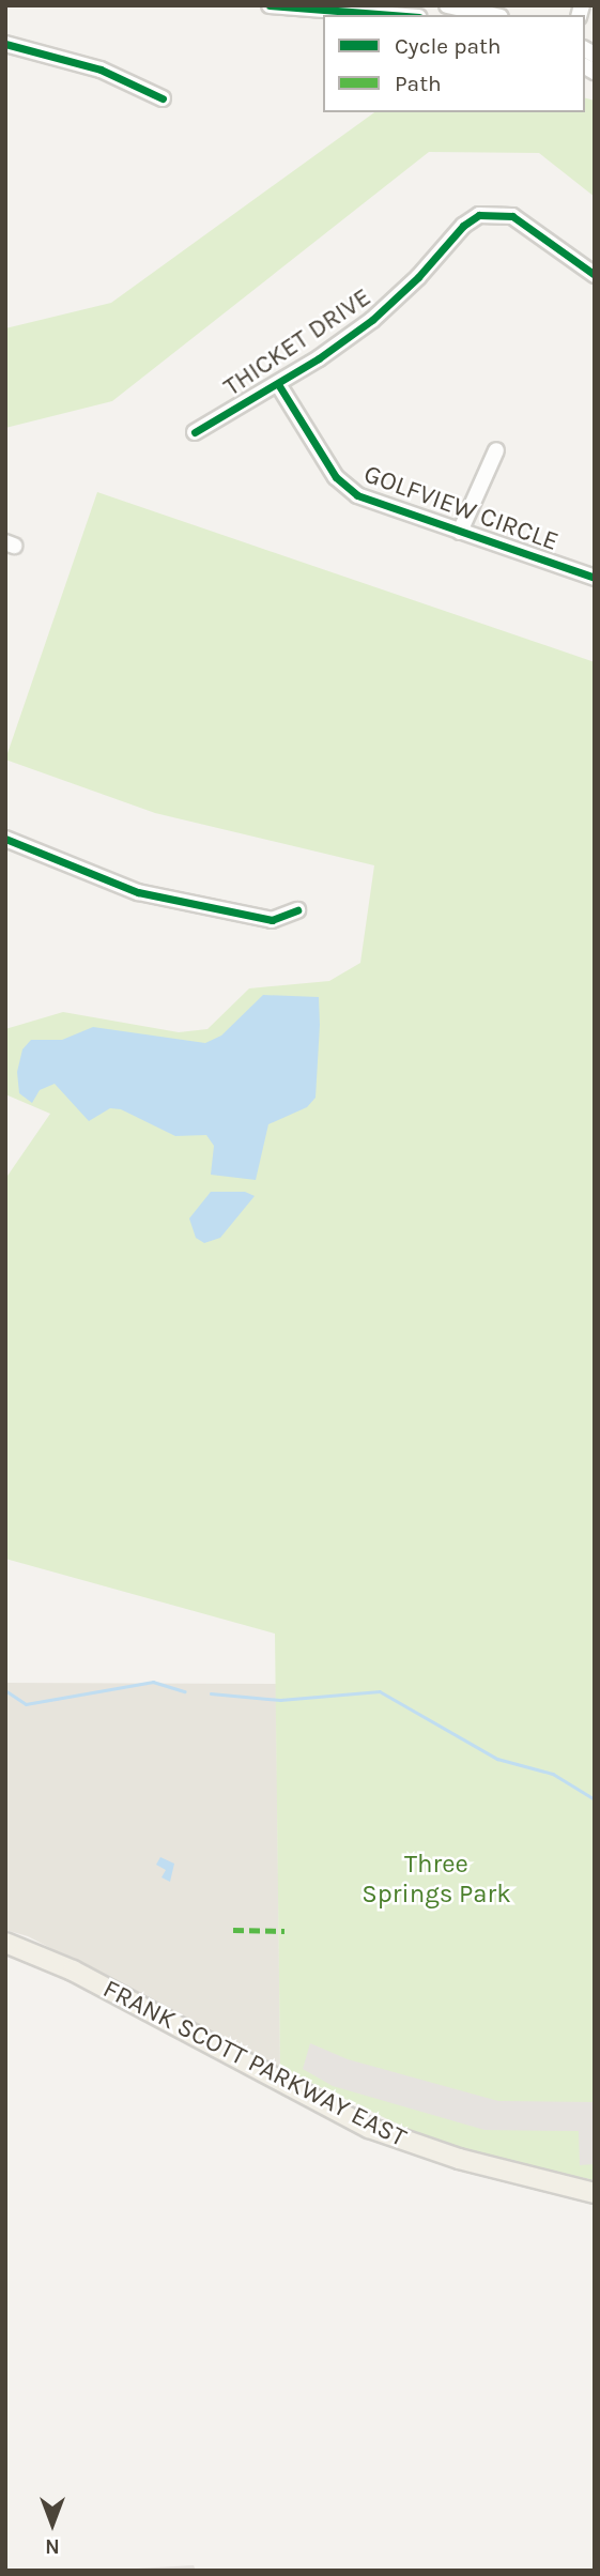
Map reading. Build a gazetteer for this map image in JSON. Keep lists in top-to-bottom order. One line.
{"streets":{"main road":["FRANK SCOTT PARKWAY EAST"],"street":["THICKET DRIVE","GOLFVIEW CIRCLE"]},"crossings":[["THICKET DRIVE","GOLFVIEW CIRCLE"]],"parks":["Three Springs Park"],"legend":["Cycle path","Path"],"north":"bottom"}
